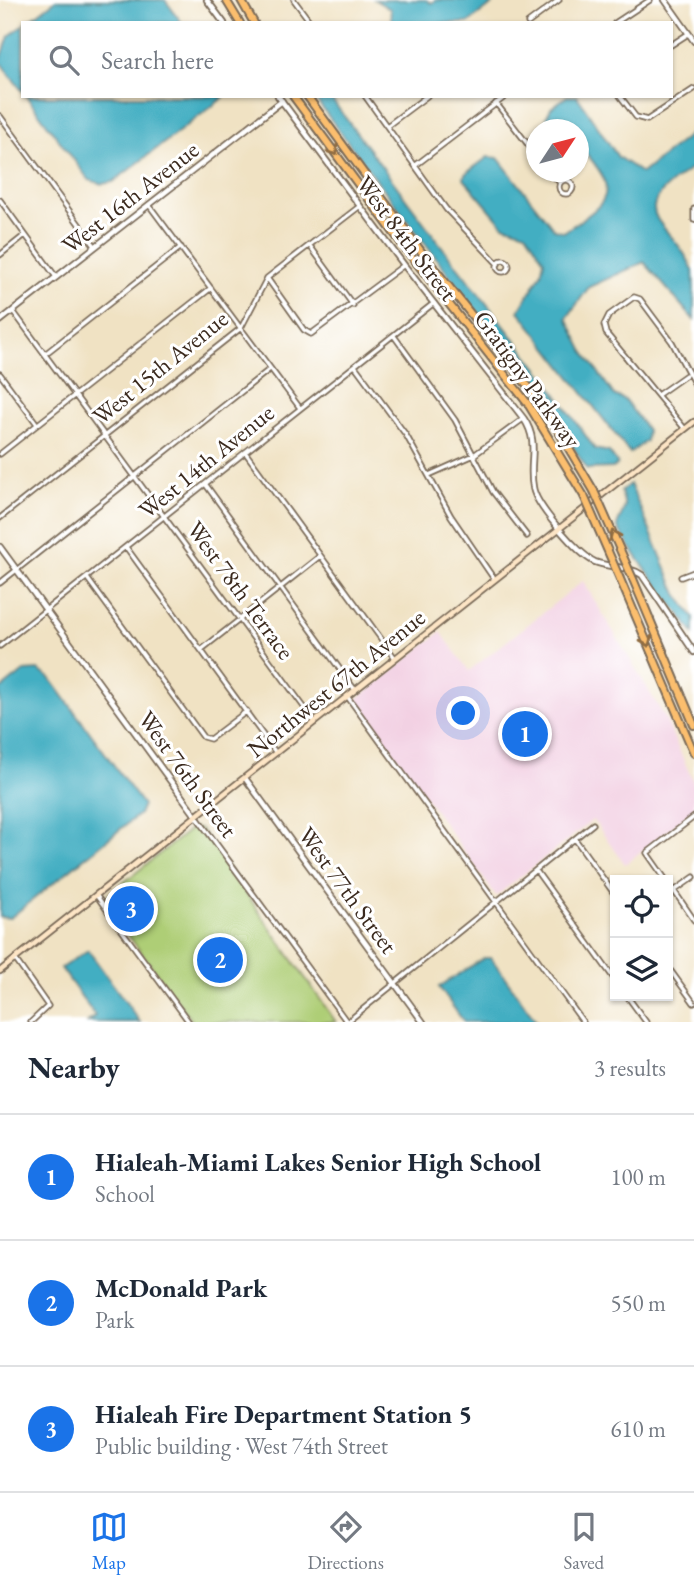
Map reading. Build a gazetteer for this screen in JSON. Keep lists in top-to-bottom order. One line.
{"streets":{"highway":["Gratigny Parkway"],"main road":["Northwest 67th Avenue"],"street":["West 16th Avenue","West 84th Street","West 15th Avenue","West 14th Avenue","West 78th Terrace","West 76th Street","West 77th Street"]},"crossings":[["West 16th Avenue","West 84th Street"],["West 16th Avenue","West 78th Terrace"],["West 84th Street","West 15th Avenue"],["West 84th Street","West 14th Avenue"],["West 84th Street","Northwest 67th Avenue"],["West 15th Avenue","West 78th Terrace"],["West 14th Avenue","West 78th Terrace"],["West 14th Avenue","West 76th Street"],["West 78th Terrace","Northwest 67th Avenue"],["Northwest 67th Avenue","West 76th Street"],["Northwest 67th Avenue","West 77th Street"]],"north":"top right","page":{"search":"Search here","pins":["1","3","2"],"heading":["Nearby","3 results"],"list":[{"mark":"1","name":"Hialeah-Miami Lakes Senior High School","note":"School","value":"100 m"},{"mark":"2","name":"McDonald Park","note":"Park","value":"550 m"},{"mark":"3","name":"Hialeah Fire Department Station 5","note":"Public building · West 74th Street","value":"610 m"}],"nav":["Map","Directions","Saved"]}}
